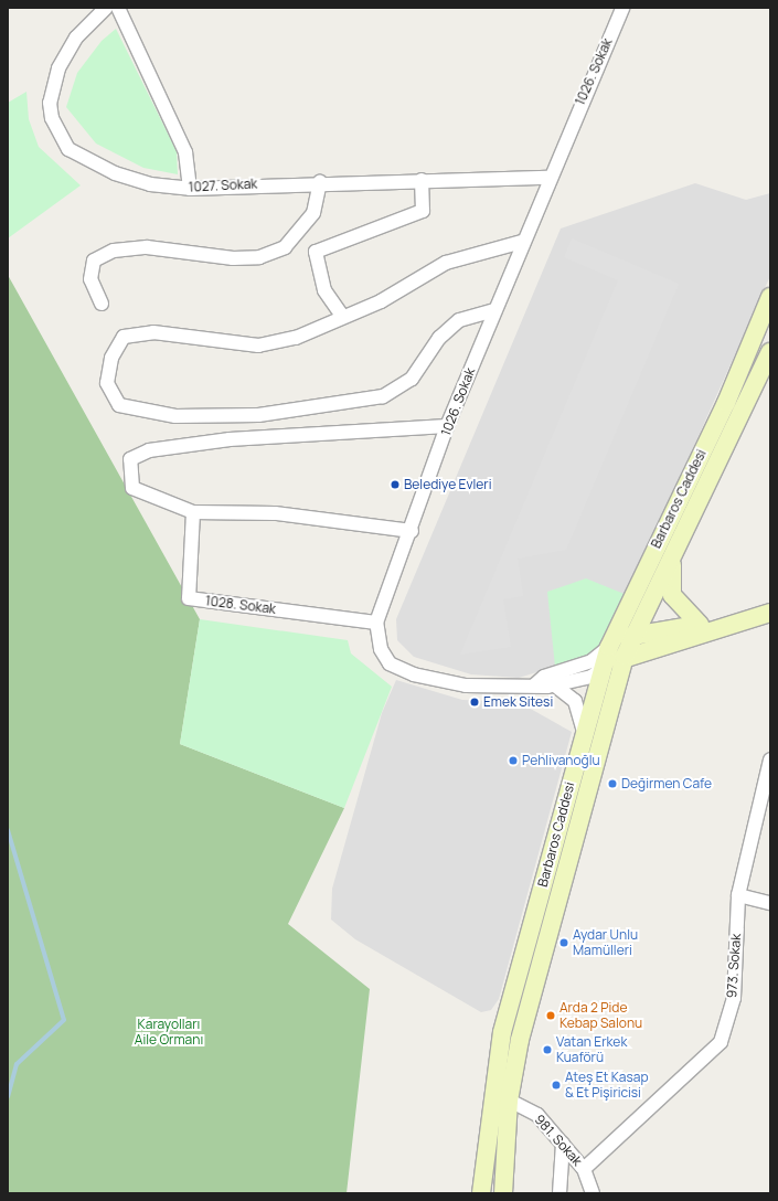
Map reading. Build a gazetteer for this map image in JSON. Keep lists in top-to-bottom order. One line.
{"streets":{"main road":["Barbaros Caddesi"],"street":["1026. Sokak","1027. Sokak","1028. Sokak","973. Sokak","981. Sokak"]},"crossings":[["1026. Sokak","1027. Sokak"],["1026. Sokak","1028. Sokak"],["Barbaros Caddesi","981. Sokak"],["973. Sokak","981. Sokak"]],"parks":["Karayolları Aile Ormanı"],"places":["Belediye Evleri","Emek Sitesi","Pehlivanoğlu","Değirmen Cafe","Aydar Unlu Mamülleri","Arda 2 Pide Kebap Salonu","Vatan Erkek Kuaförü","Ateş Et Kasap & Et Pişiricisi"]}
